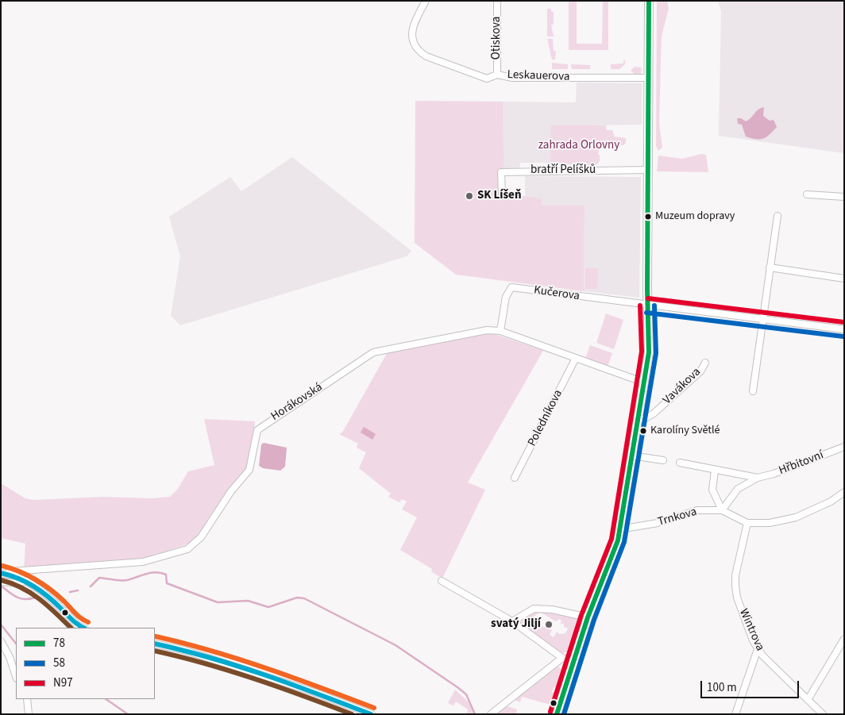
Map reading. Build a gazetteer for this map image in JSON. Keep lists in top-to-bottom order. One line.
{"streets":{"street":["Otiskova","Leskauerova","bratří Pelíšků","Kučerova","Vavákova","Horákovská","Poledníkova","Hřbitovní","Trnkova","Wintrova"]},"crossings":[["Otiskova","Leskauerova"],["Kučerova","Horákovská"],["Horákovská","Poledníkova"],["Hřbitovní","Trnkova"],["Trnkova","Wintrova"]],"parks":["zahrada Orlovny"],"places":["SK Líšeň","Muzeum dopravy","Karolíny Světlé","svatý Jiljí"],"lines":["transit line 78","transit line N97","transit line 58"],"legend":["78","58","N97"],"scale_bar":"100 m"}
